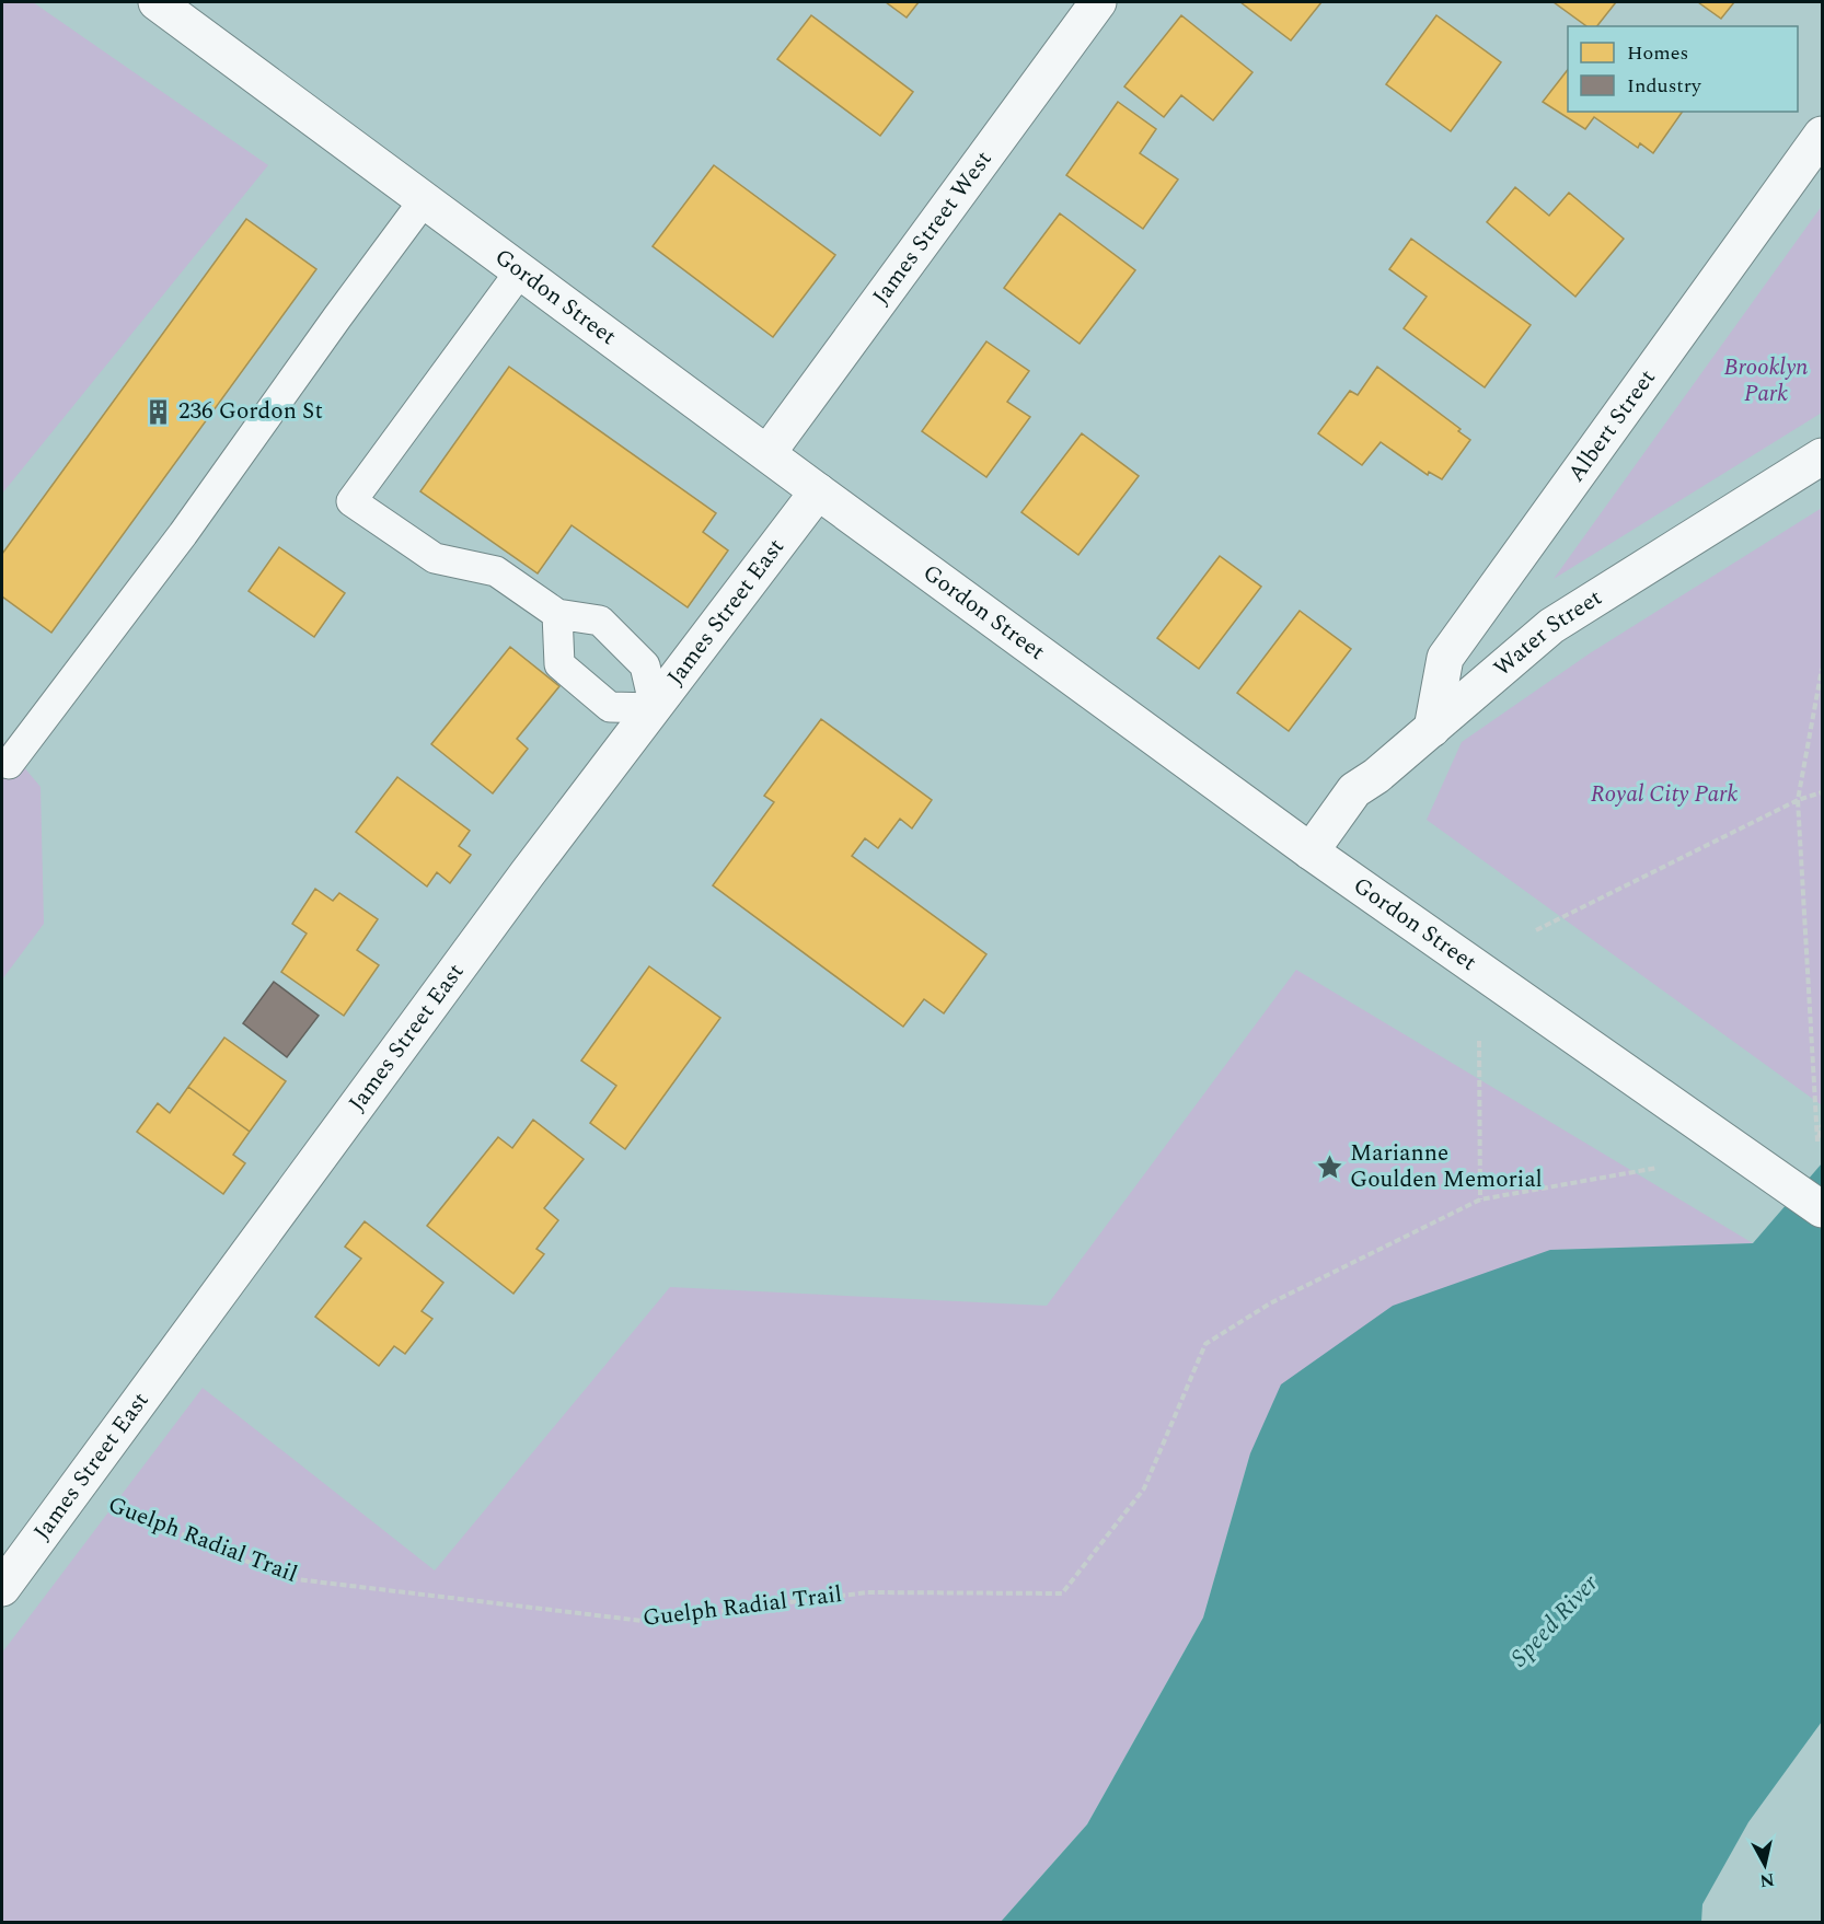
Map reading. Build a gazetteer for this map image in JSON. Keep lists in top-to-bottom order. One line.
{"streets":{"street":["James Street West","Gordon Street","Albert Street","James Street East","Water Street"],"path":["Guelph Radial Trail"]},"crossings":[["James Street West","Gordon Street"],["Gordon Street","James Street East"],["Gordon Street","Water Street"],["Albert Street","Water Street"],["James Street East","Guelph Radial Trail"]],"water":["Speed River"],"parks":["Brooklyn Park","Royal City Park"],"places":{"building":["236 Gordon St"],"place":["Marianne Goulden Memorial"]},"legend":["Homes","Industry"],"north":"bottom"}
